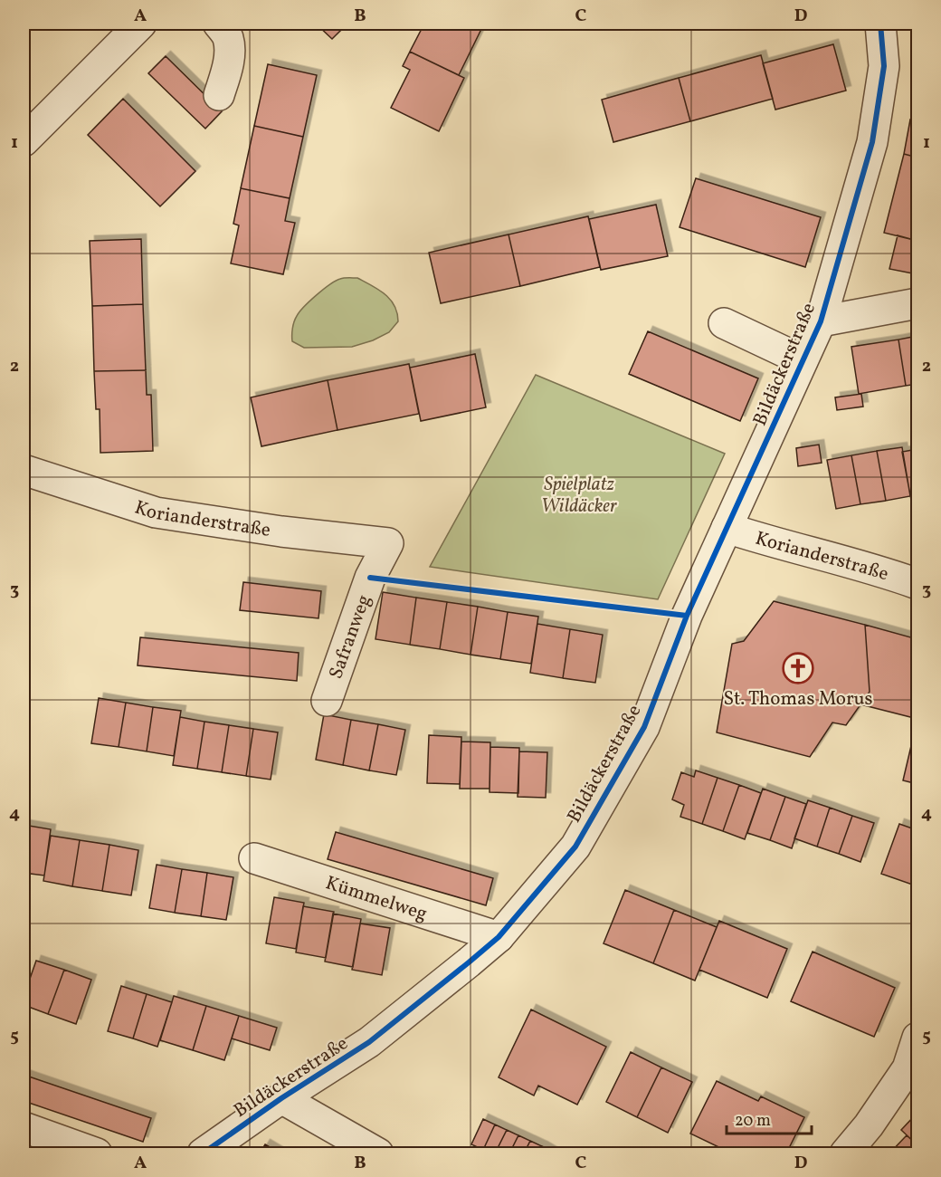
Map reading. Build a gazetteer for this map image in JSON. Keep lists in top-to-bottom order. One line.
{"streets":{"street":["Bildäckerstraße","Korianderstraße","Safranweg","Kümmelweg"]},"crossings":[["Bildäckerstraße","Korianderstraße"],["Bildäckerstraße","Kümmelweg"],["Korianderstraße","Safranweg"]],"parks":["Spielplatz Wildäcker"],"places":{"church":["St. Thomas Morus"]},"scale_bar":"20 m","grid":{"columns":["A","B","C","D"],"rows":["1","2","3","4","5"]}}
